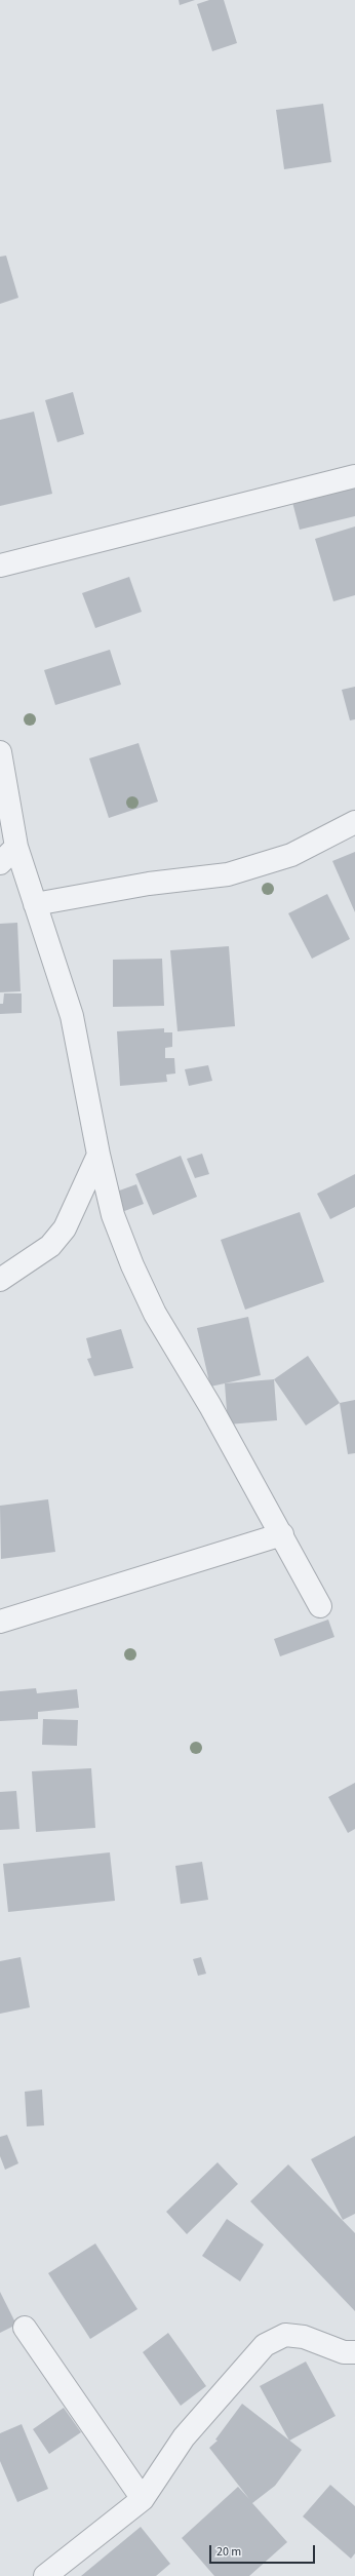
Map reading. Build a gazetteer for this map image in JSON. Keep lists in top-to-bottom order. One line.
{"scale_bar":"20 m"}
